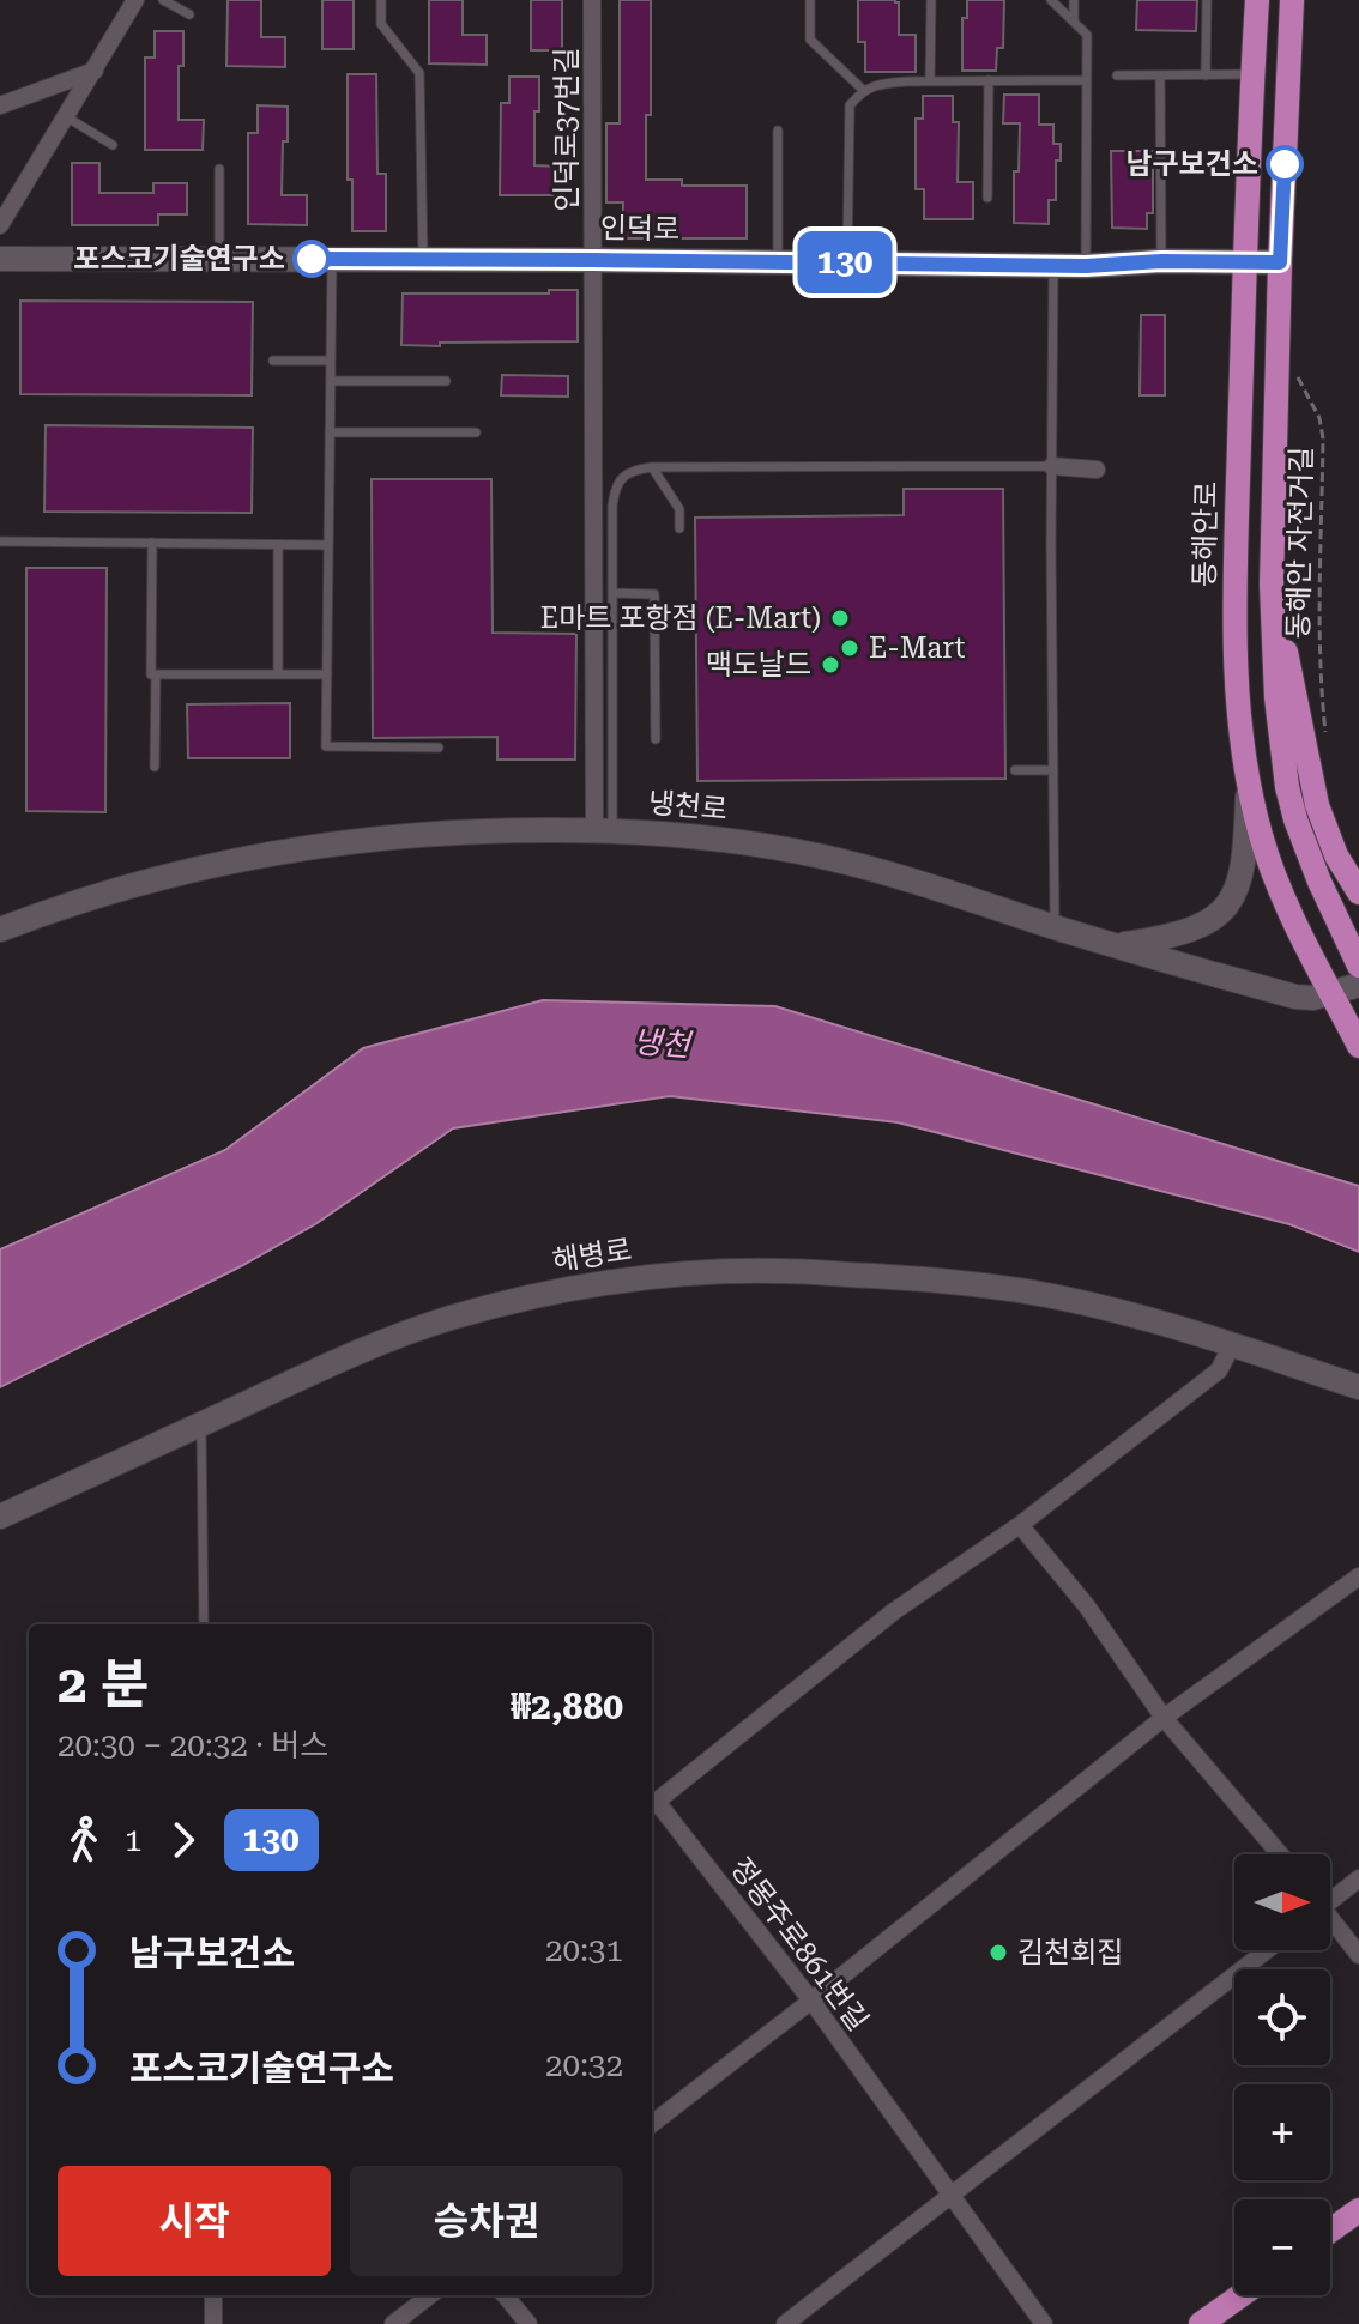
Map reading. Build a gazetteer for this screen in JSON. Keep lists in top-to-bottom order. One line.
{"streets":{"main road":["동해안로"],"street":["인덕로37번길","인덕로","냉천로","해병로","정몽주로861번길"],"path":["동해안 자전거길"]},"crossings":[["인덕로37번길","인덕로"],["인덕로37번길","냉천로"],["인덕로","동해안로"],["동해안로","냉천로"]],"water":["냉천"],"places":["남구보건소","포스코기술연구소","E마트 포항점 (E-Mart)","E-Mart","맥도날드","김천회집"],"lines":["bus line 130"],"north":"right","page":{"on_map":"130","heading":["2 분","20:30 – 20:32 · 버스","₩2,880"],"legs":["1","130"],"map_buttons":["+","−"],"list":[{"name":"남구보건소","value":"20:31"},{"name":"포스코기술연구소","value":"20:32"}],"buttons":["시작","승차권"]}}
